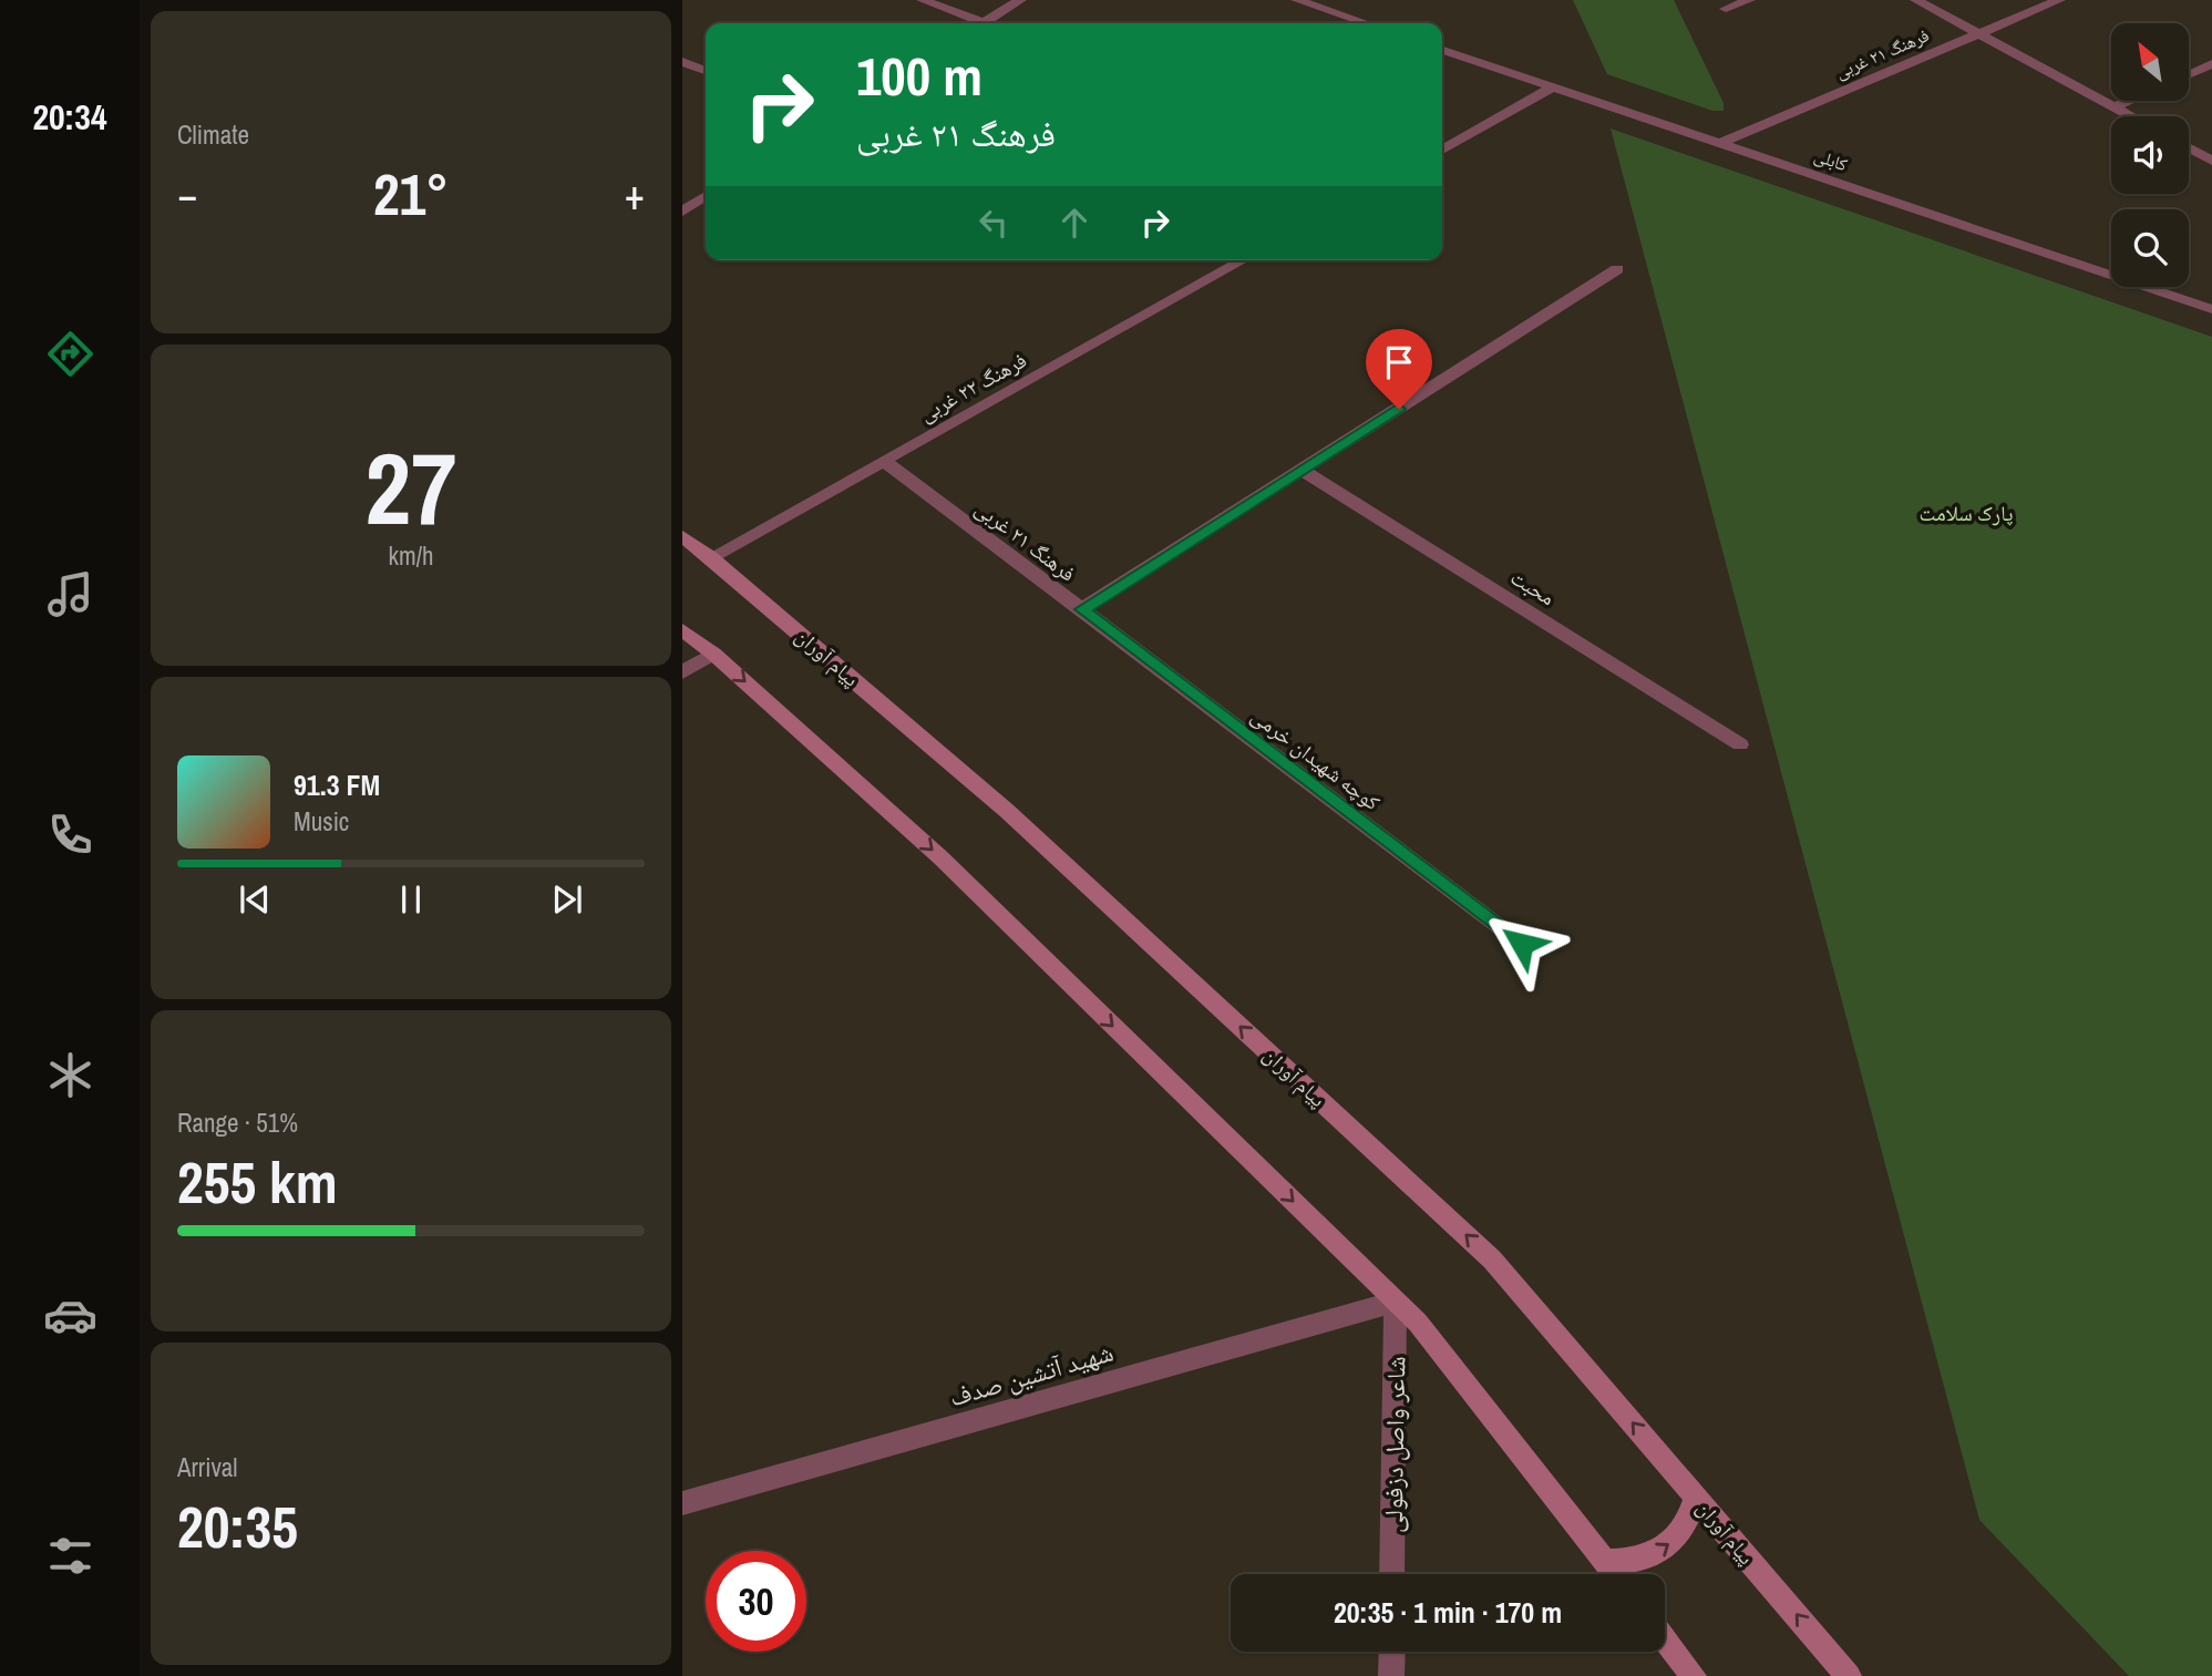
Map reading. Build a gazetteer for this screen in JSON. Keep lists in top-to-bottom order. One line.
{"streets":{"main road":["پیام آوران"],"street":["فرهنگ ۲۱ غربی","کابلی","فرهنگ ۲۲ غربی","محبت","کوچه شهیدان خرمی","شهید آتشین صدف","شاعر واصل دزفولی"]},"crossings":[["فرهنگ ۲۱ غربی","کابلی"],["فرهنگ ۲۱ غربی","فرهنگ ۲۲ غربی"],["فرهنگ ۲۱ غربی","محبت"],["فرهنگ ۲۱ غربی","کوچه شهیدان خرمی"],["فرهنگ ۲۲ غربی","پیام آوران"],["شهید آتشین صدف","شاعر واصل دزفولی"]],"parks":["پارک سلامت"],"north":"top left","page":{"tabs":"20:34","tile":["Climate",["27","km/h"],["Range · 51%","255 km"],["Arrival","20:35"]],"turn":["100 m","فرهنگ ۲۱ غربی"],"heat":["−","21°","+"],"song":["91.3 FM","Music"],"limit":"30","trip":"20:35 · 1 min · 170 m"}}
